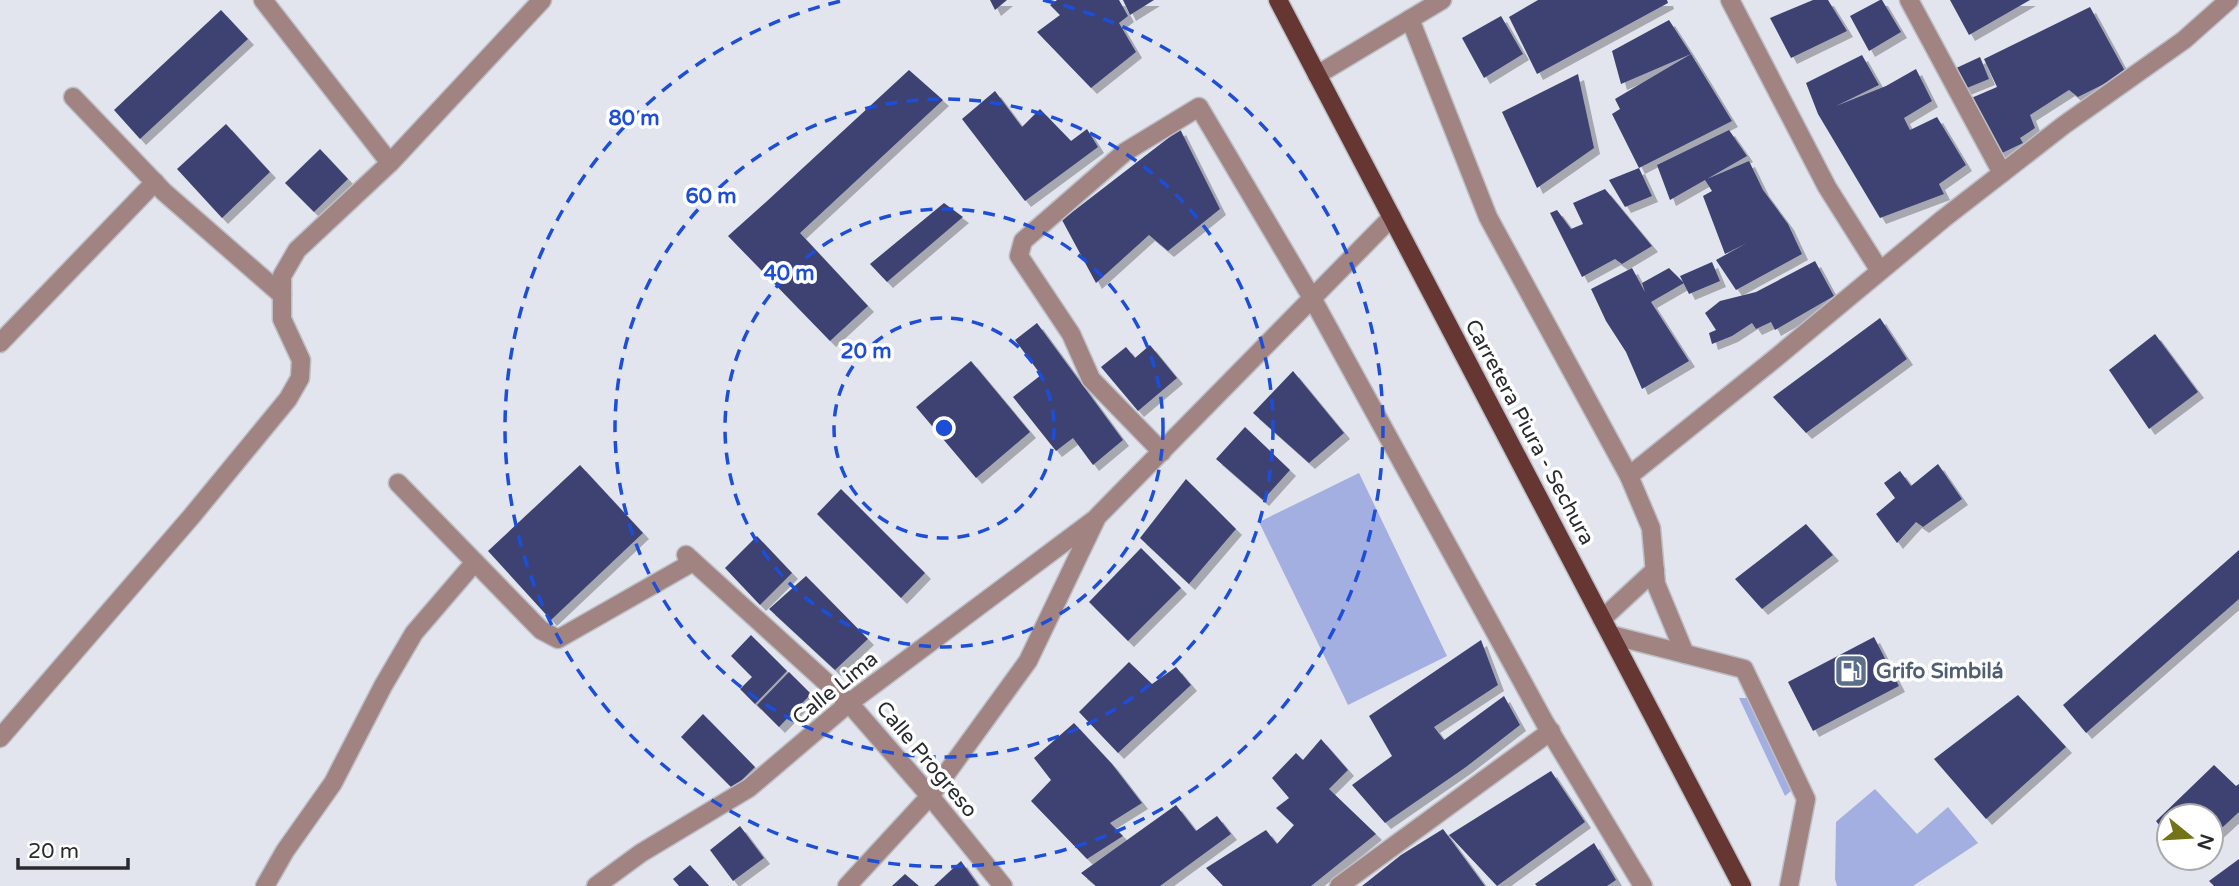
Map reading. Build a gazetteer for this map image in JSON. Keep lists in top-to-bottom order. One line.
{"streets":{"main road":["Carretera Piura - Sechura"],"street":["Calle Lima","Calle Progreso"]},"crossings":[["Calle Lima","Calle Progreso"]],"places":{"fuel station":["Grifo Simbilá"]},"scale_bar":"20 m","north":"right","rings":["80 m","60 m","40 m","20 m"]}
